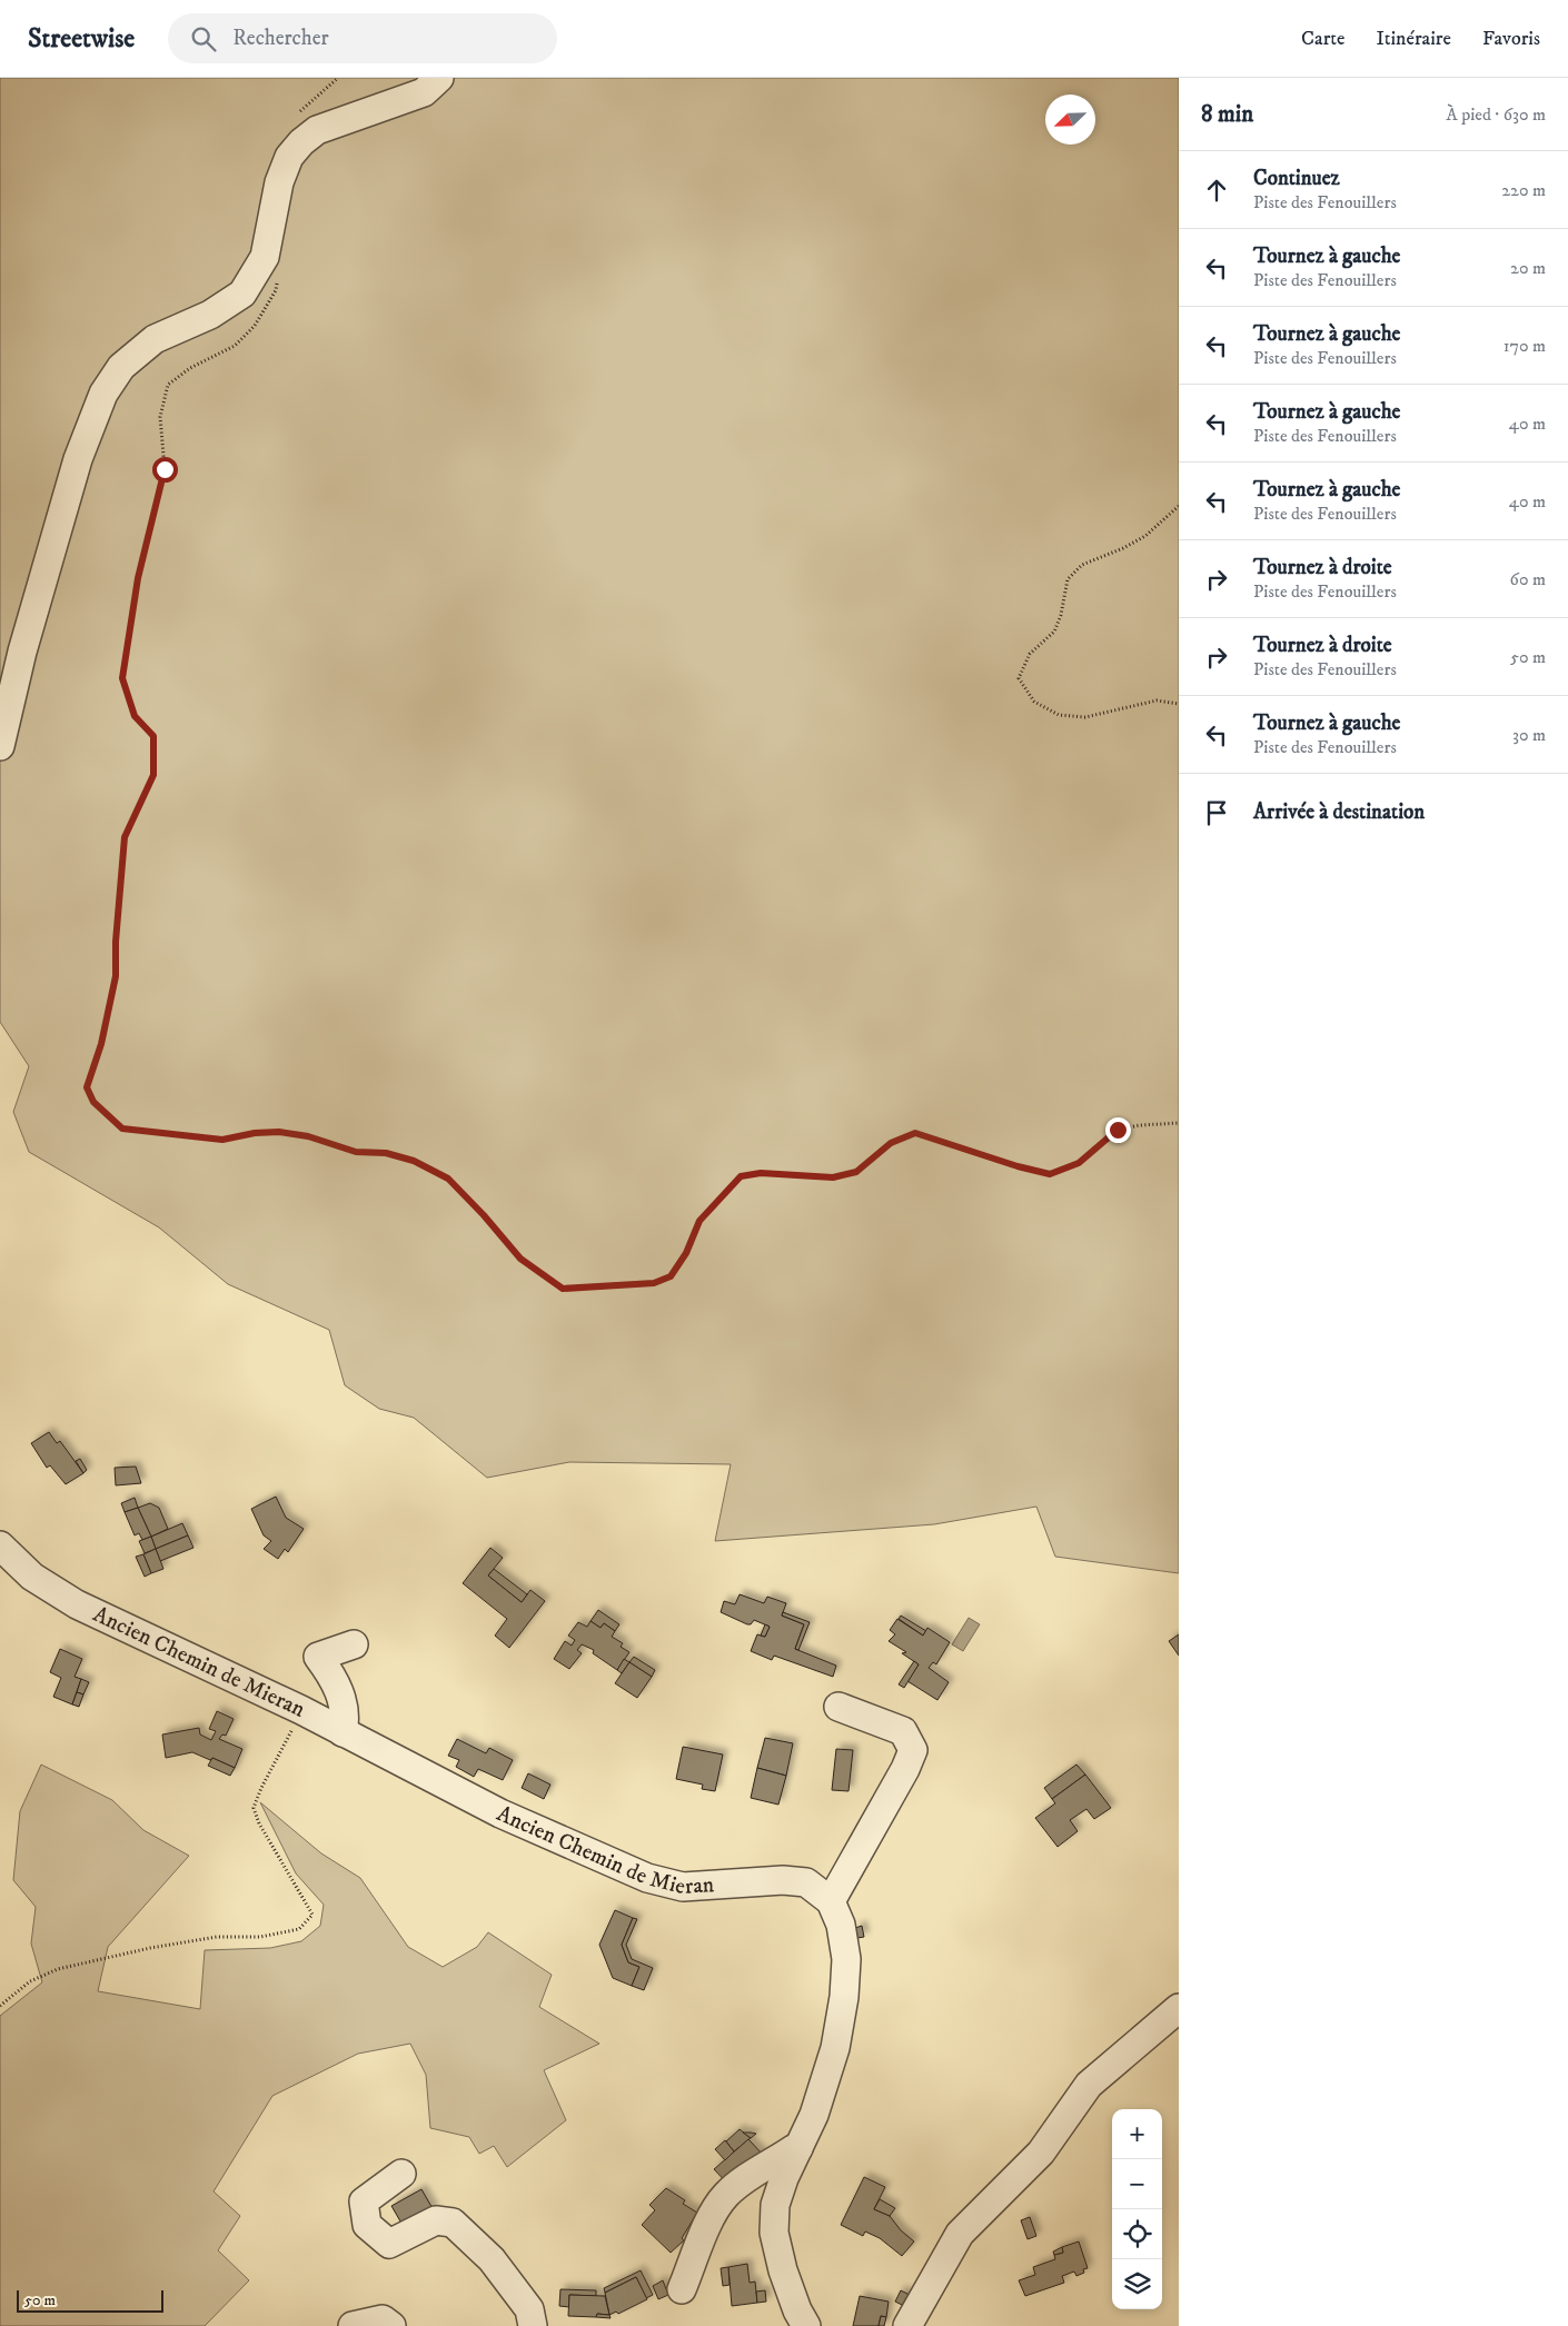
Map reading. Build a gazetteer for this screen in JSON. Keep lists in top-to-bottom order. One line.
{"streets":{"street":["Ancien Chemin de Mieran"]},"scale_bar":"50 m","north":"bottom left","page":{"header":"Streetwise","search":"Rechercher","nav":["Carte","Itinéraire","Favoris"],"heading":["8 min","À pied · 630 m"],"list":[["Continuez","Piste des Fenouillers","220 m"],["Tournez à gauche","Piste des Fenouillers","20 m"],["Tournez à gauche","Piste des Fenouillers","170 m"],["Tournez à gauche","Piste des Fenouillers","40 m"],["Tournez à gauche","Piste des Fenouillers","40 m"],["Tournez à droite","Piste des Fenouillers","60 m"],["Tournez à droite","Piste des Fenouillers","50 m"],["Tournez à gauche","Piste des Fenouillers","30 m"],"Arrivée à destination"],"map_buttons":["+","−"],"scale":"50 m"}}
